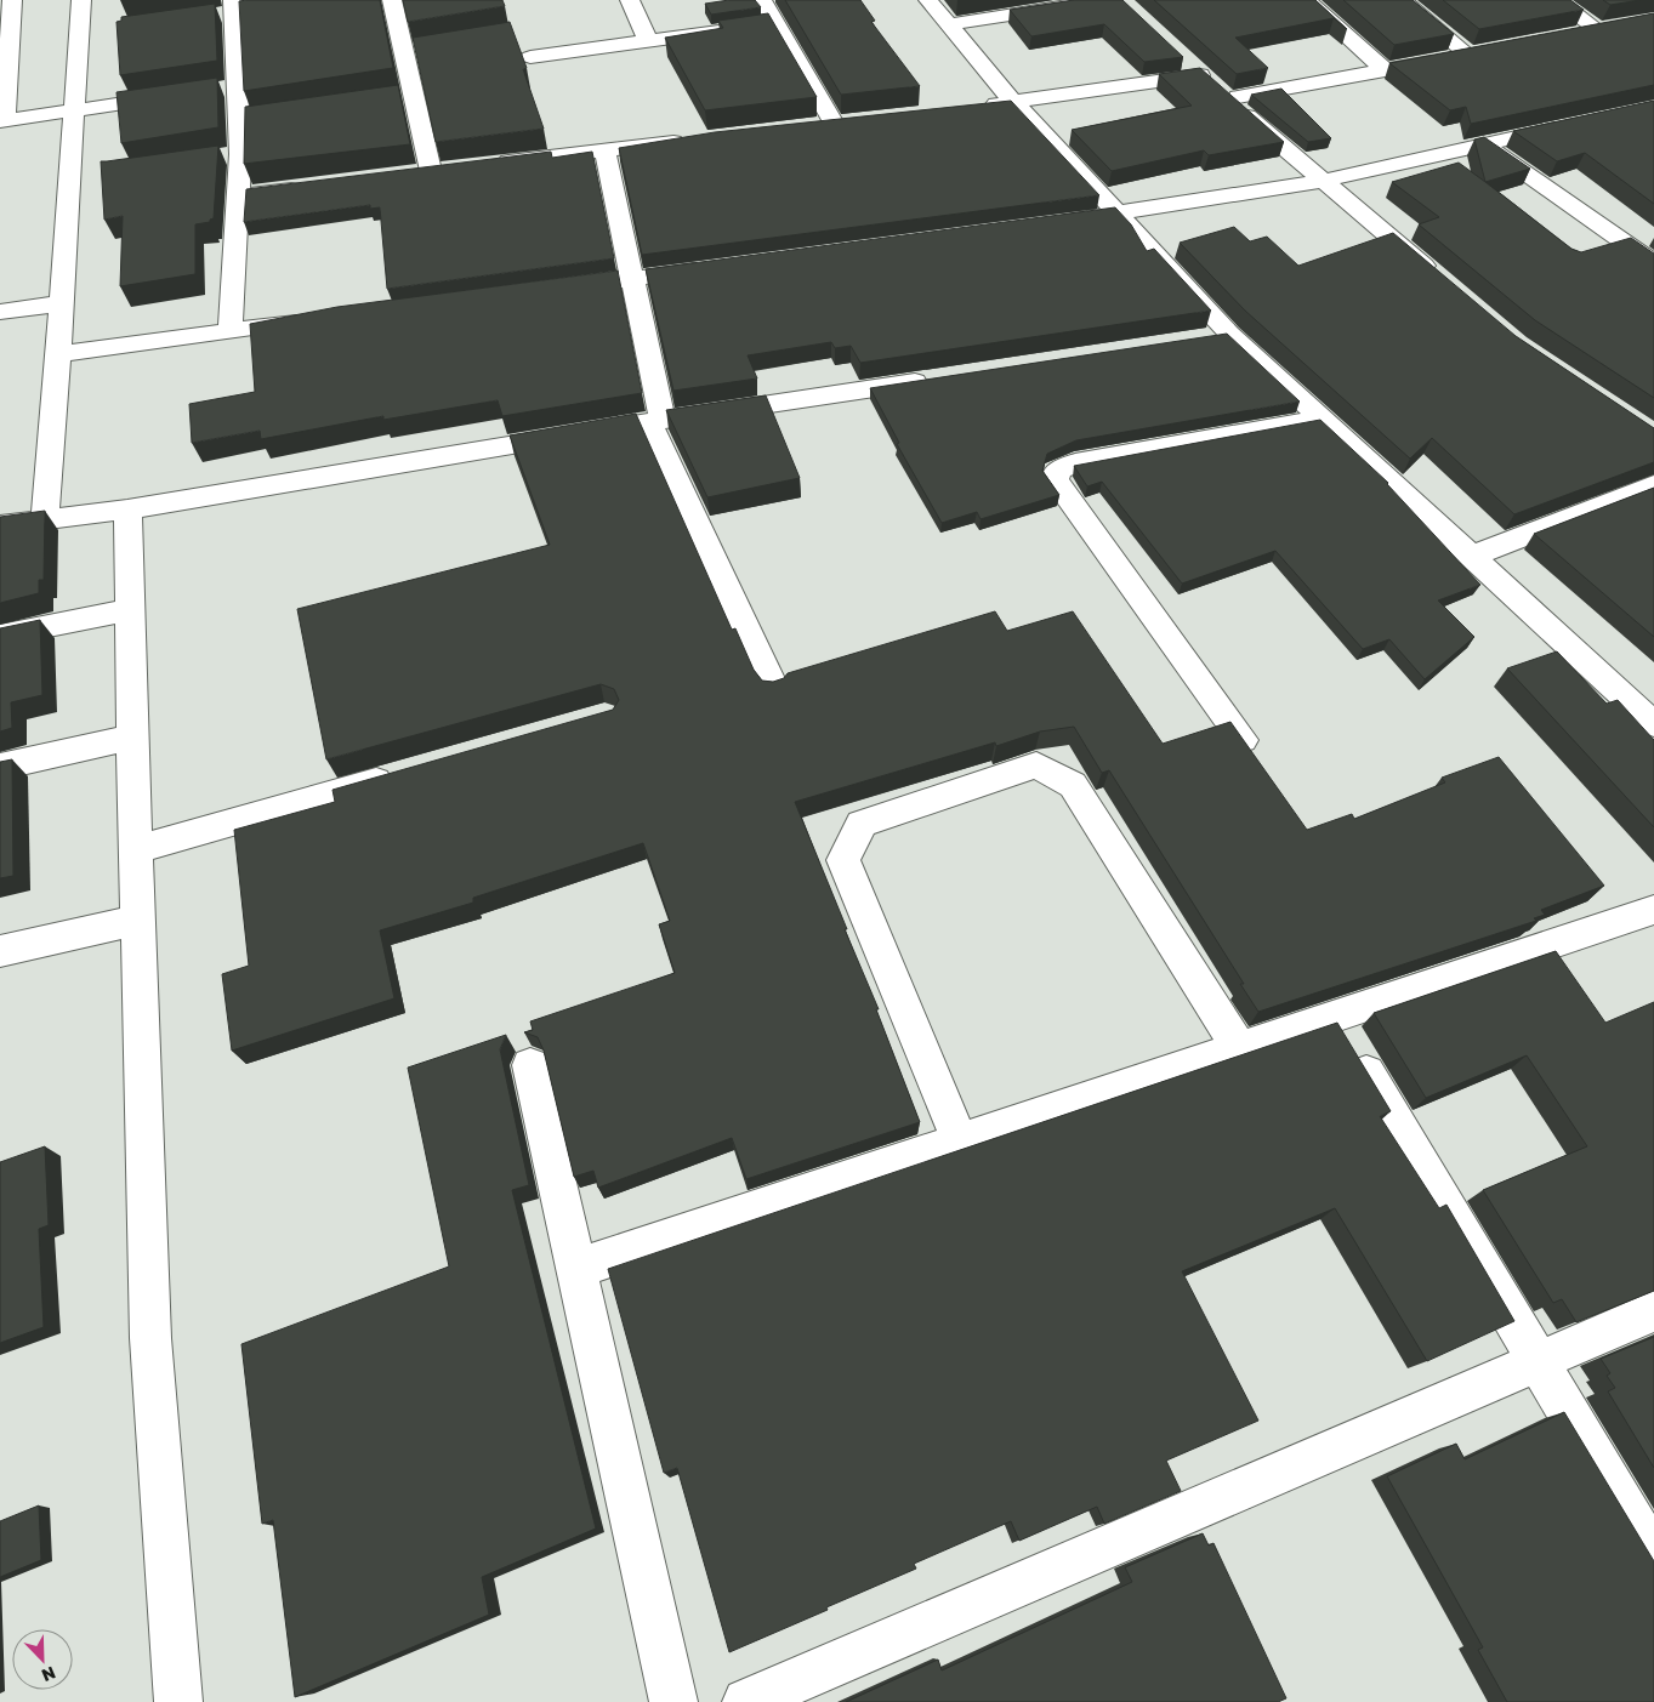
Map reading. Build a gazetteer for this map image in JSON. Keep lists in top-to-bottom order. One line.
{"north":"bottom right"}
